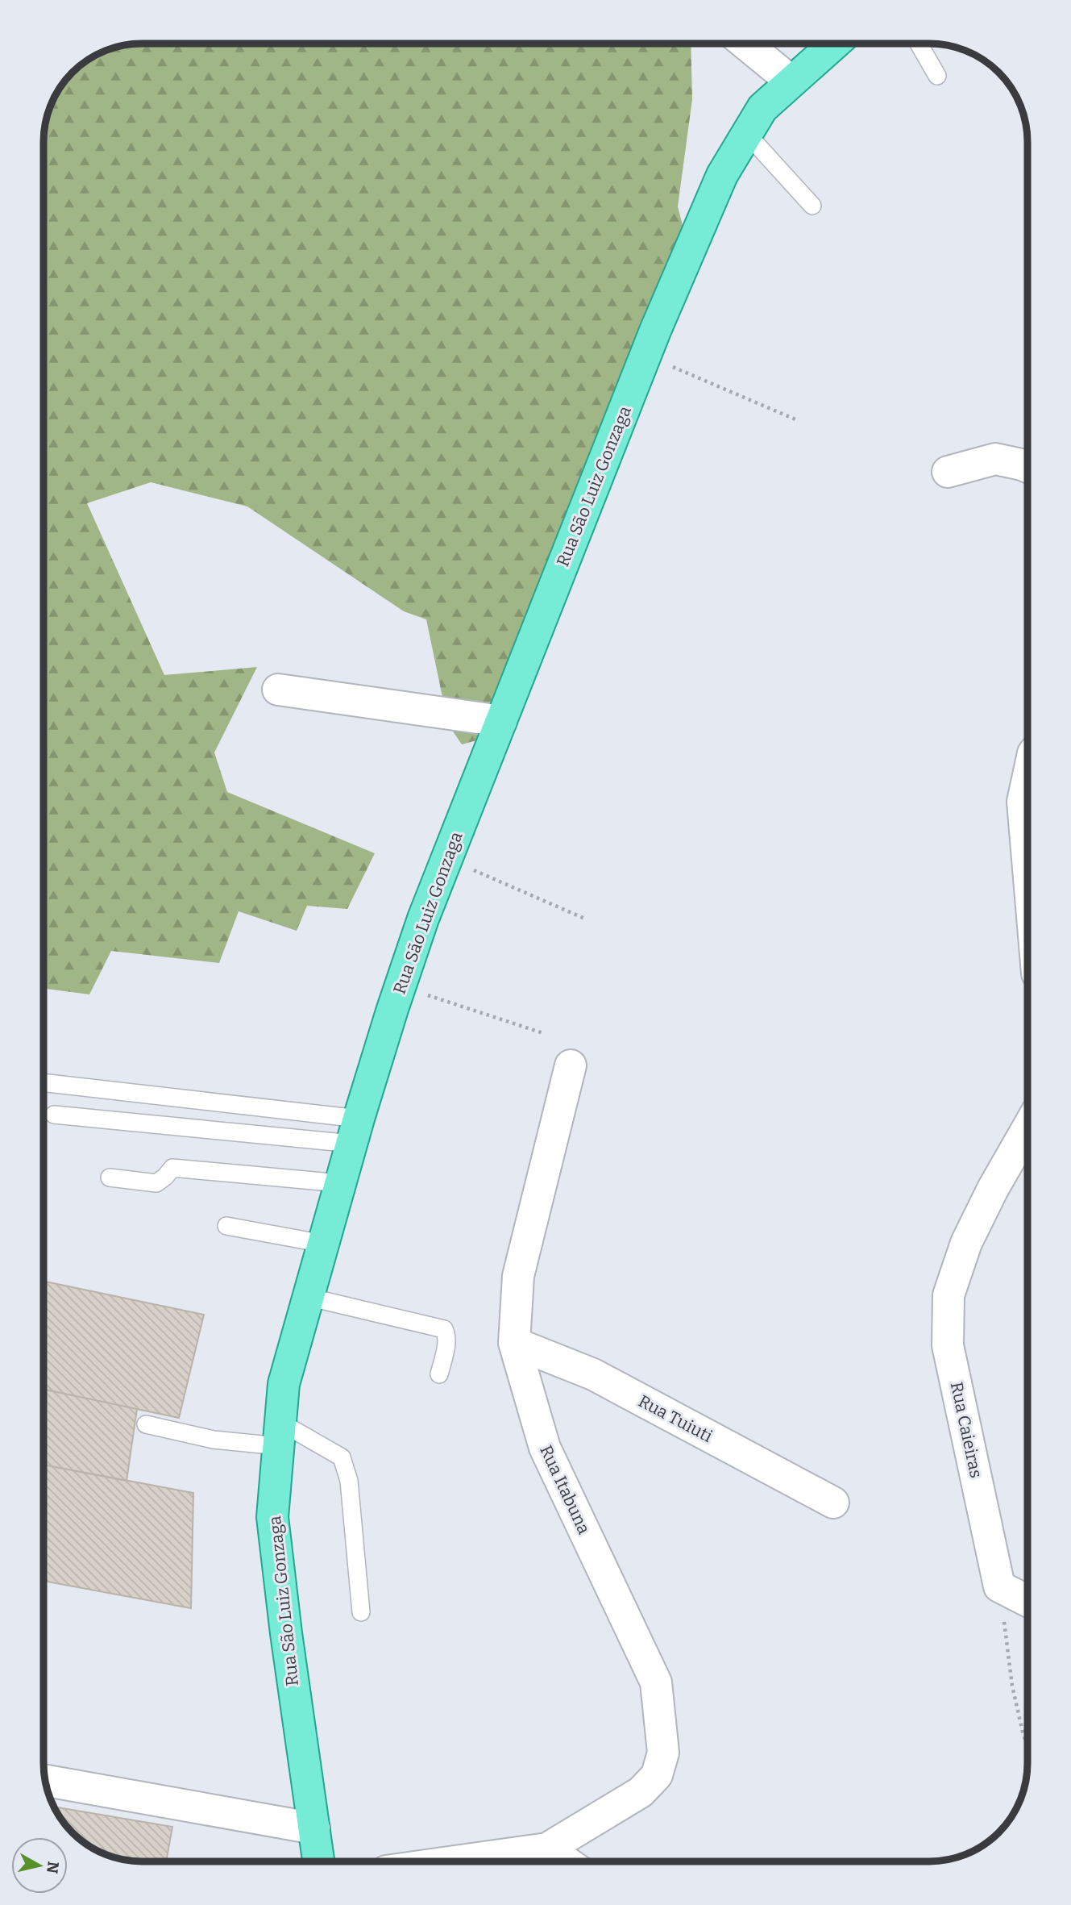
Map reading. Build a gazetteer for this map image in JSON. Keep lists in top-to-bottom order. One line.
{"streets":{"main road":["Rua São Luiz Gonzaga"],"street":["Rua Tuiuti","Rua Caieiras","Rua Itabuna"]},"crossings":[["Rua Tuiuti","Rua Itabuna"]],"north":"right"}
